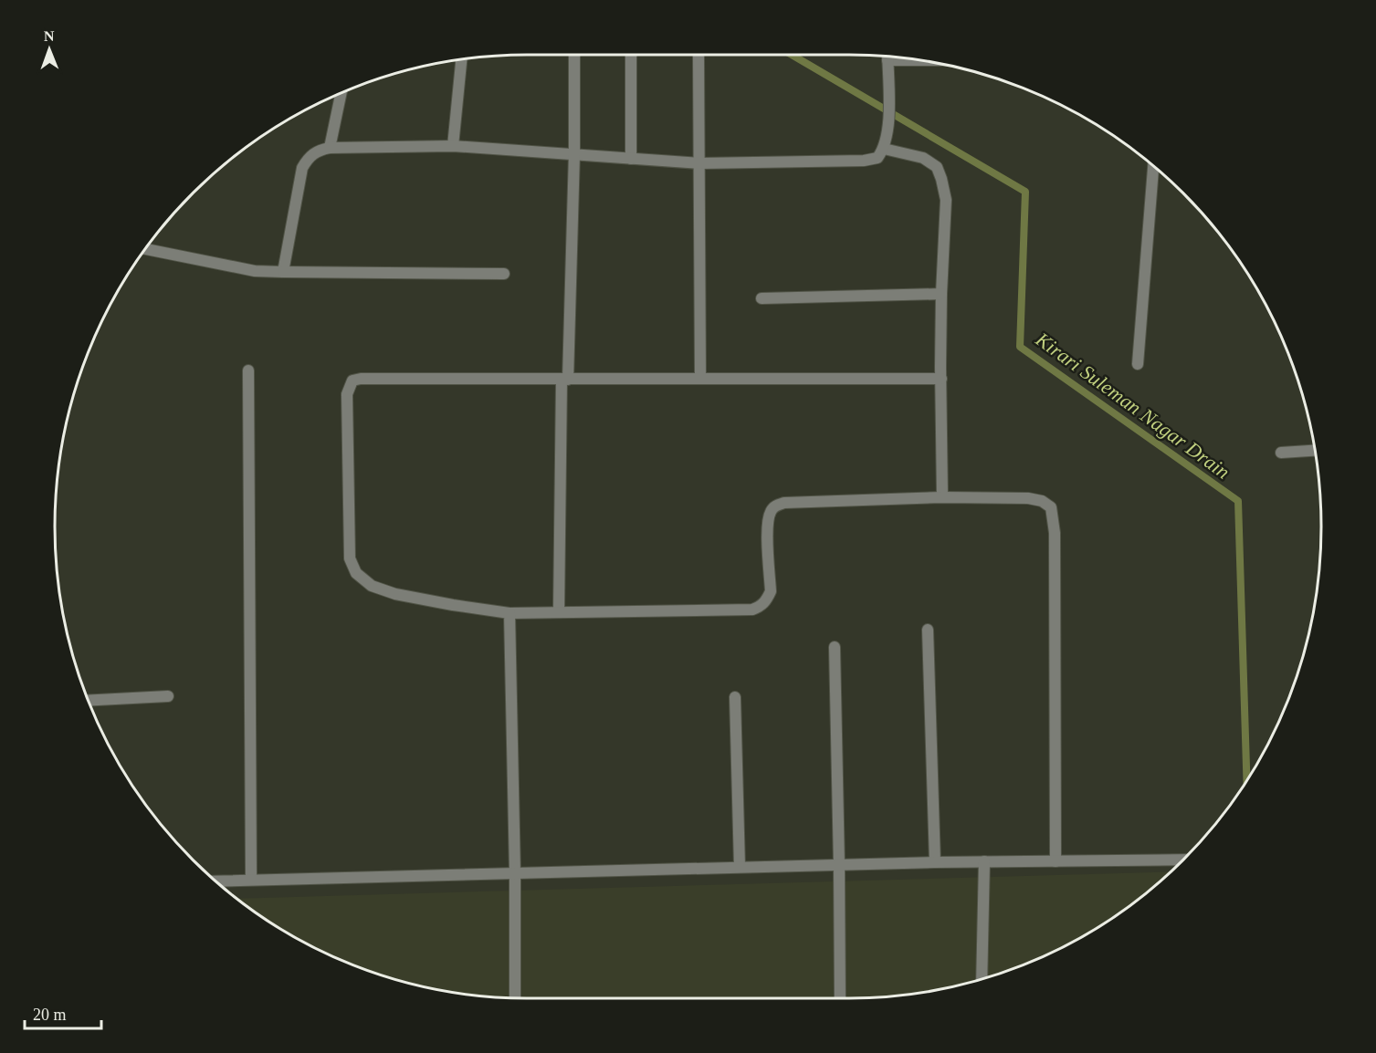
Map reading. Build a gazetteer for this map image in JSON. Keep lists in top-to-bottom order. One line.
{"water":["Kirari Suleman Nagar Drain"],"scale_bar":"20 m","north":"top"}
